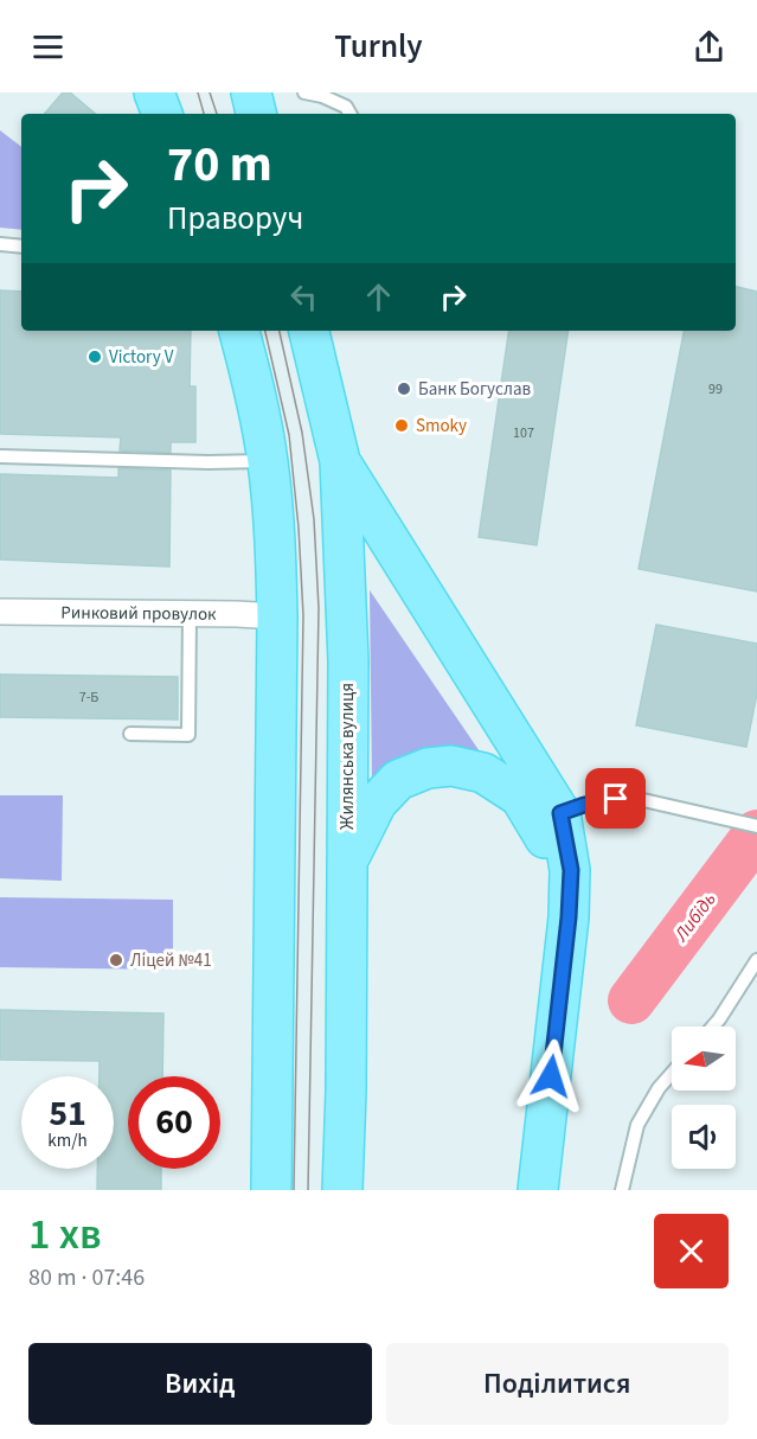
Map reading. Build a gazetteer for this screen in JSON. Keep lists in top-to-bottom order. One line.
{"streets":{"main road":["Жилянська вулиця"],"street":["Ринковий провулок"]},"water":["Либідь"],"places":["Victory V","Банк Богуслав","Smoky","Ліцей №41"],"house_numbers":["99","107","7-Б"],"north":"left","page":{"header":"Turnly","turn":["70 m","Праворуч"],"speed":"51 km/h","limit":"60","heading":["1 хв","80 m · 07:46"],"buttons":["Вихід","Поділитися"]}}
